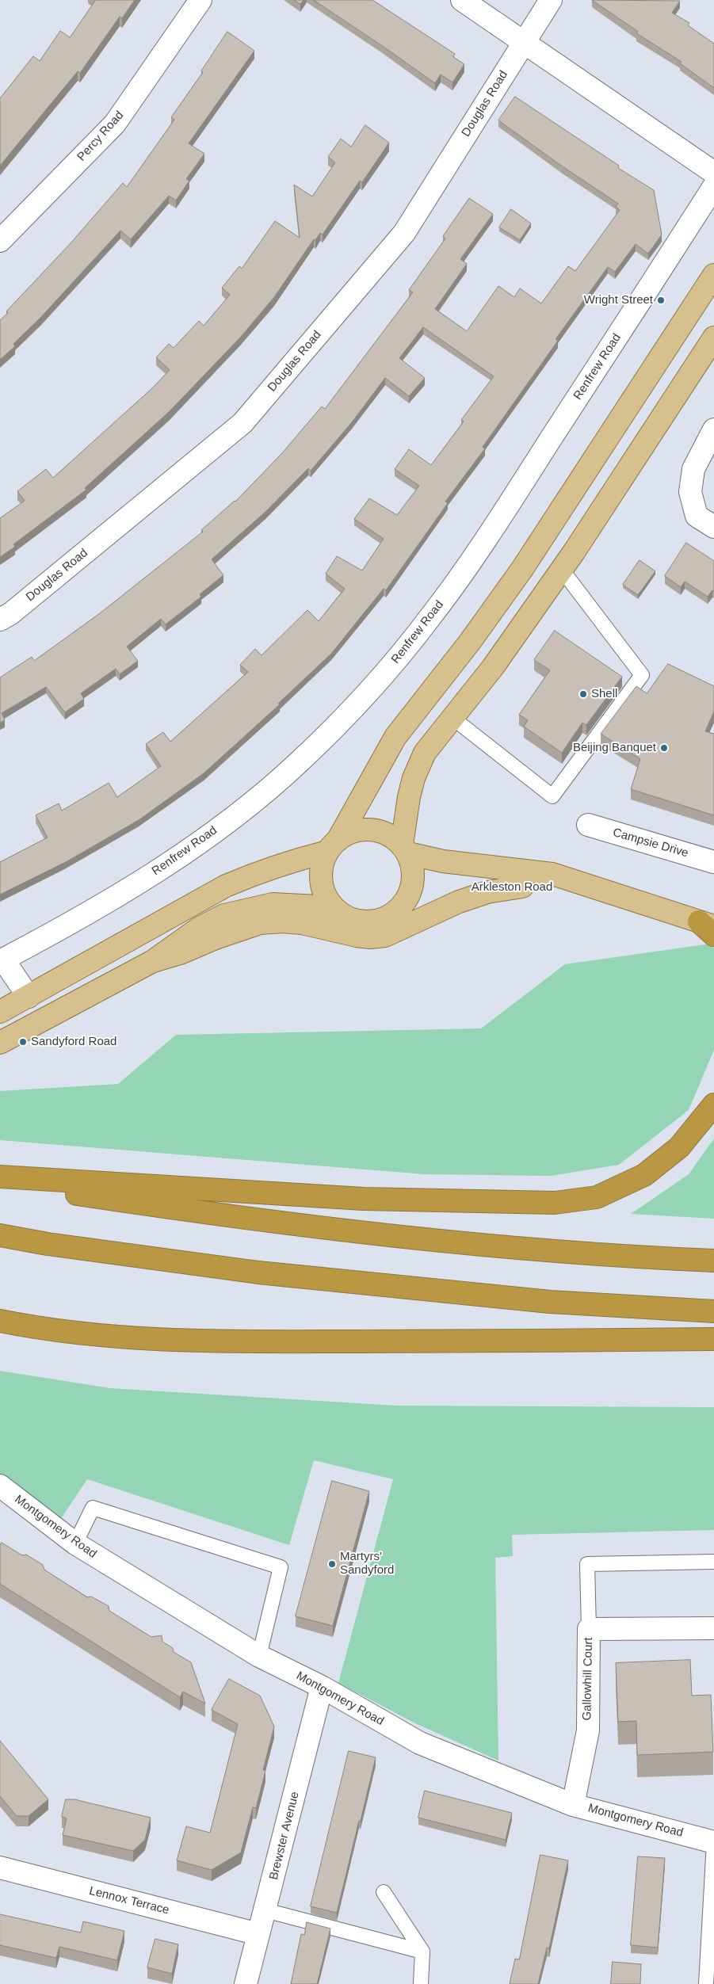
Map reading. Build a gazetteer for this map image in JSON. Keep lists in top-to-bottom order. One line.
{"streets":{"main road":["Arkleston Road"],"street":["Douglas Road","Percy Road","Renfrew Road","Campsie Drive","Montgomery Road","Gallowhill Court","Brewster Avenue","Lennox Terrace"]},"crossings":[["Montgomery Road","Gallowhill Court"],["Montgomery Road","Brewster Avenue"],["Brewster Avenue","Lennox Terrace"]],"places":["Wright Street","Shell","Beijing Banquet","Sandyford Road","Martyrs' Sandyford"]}
